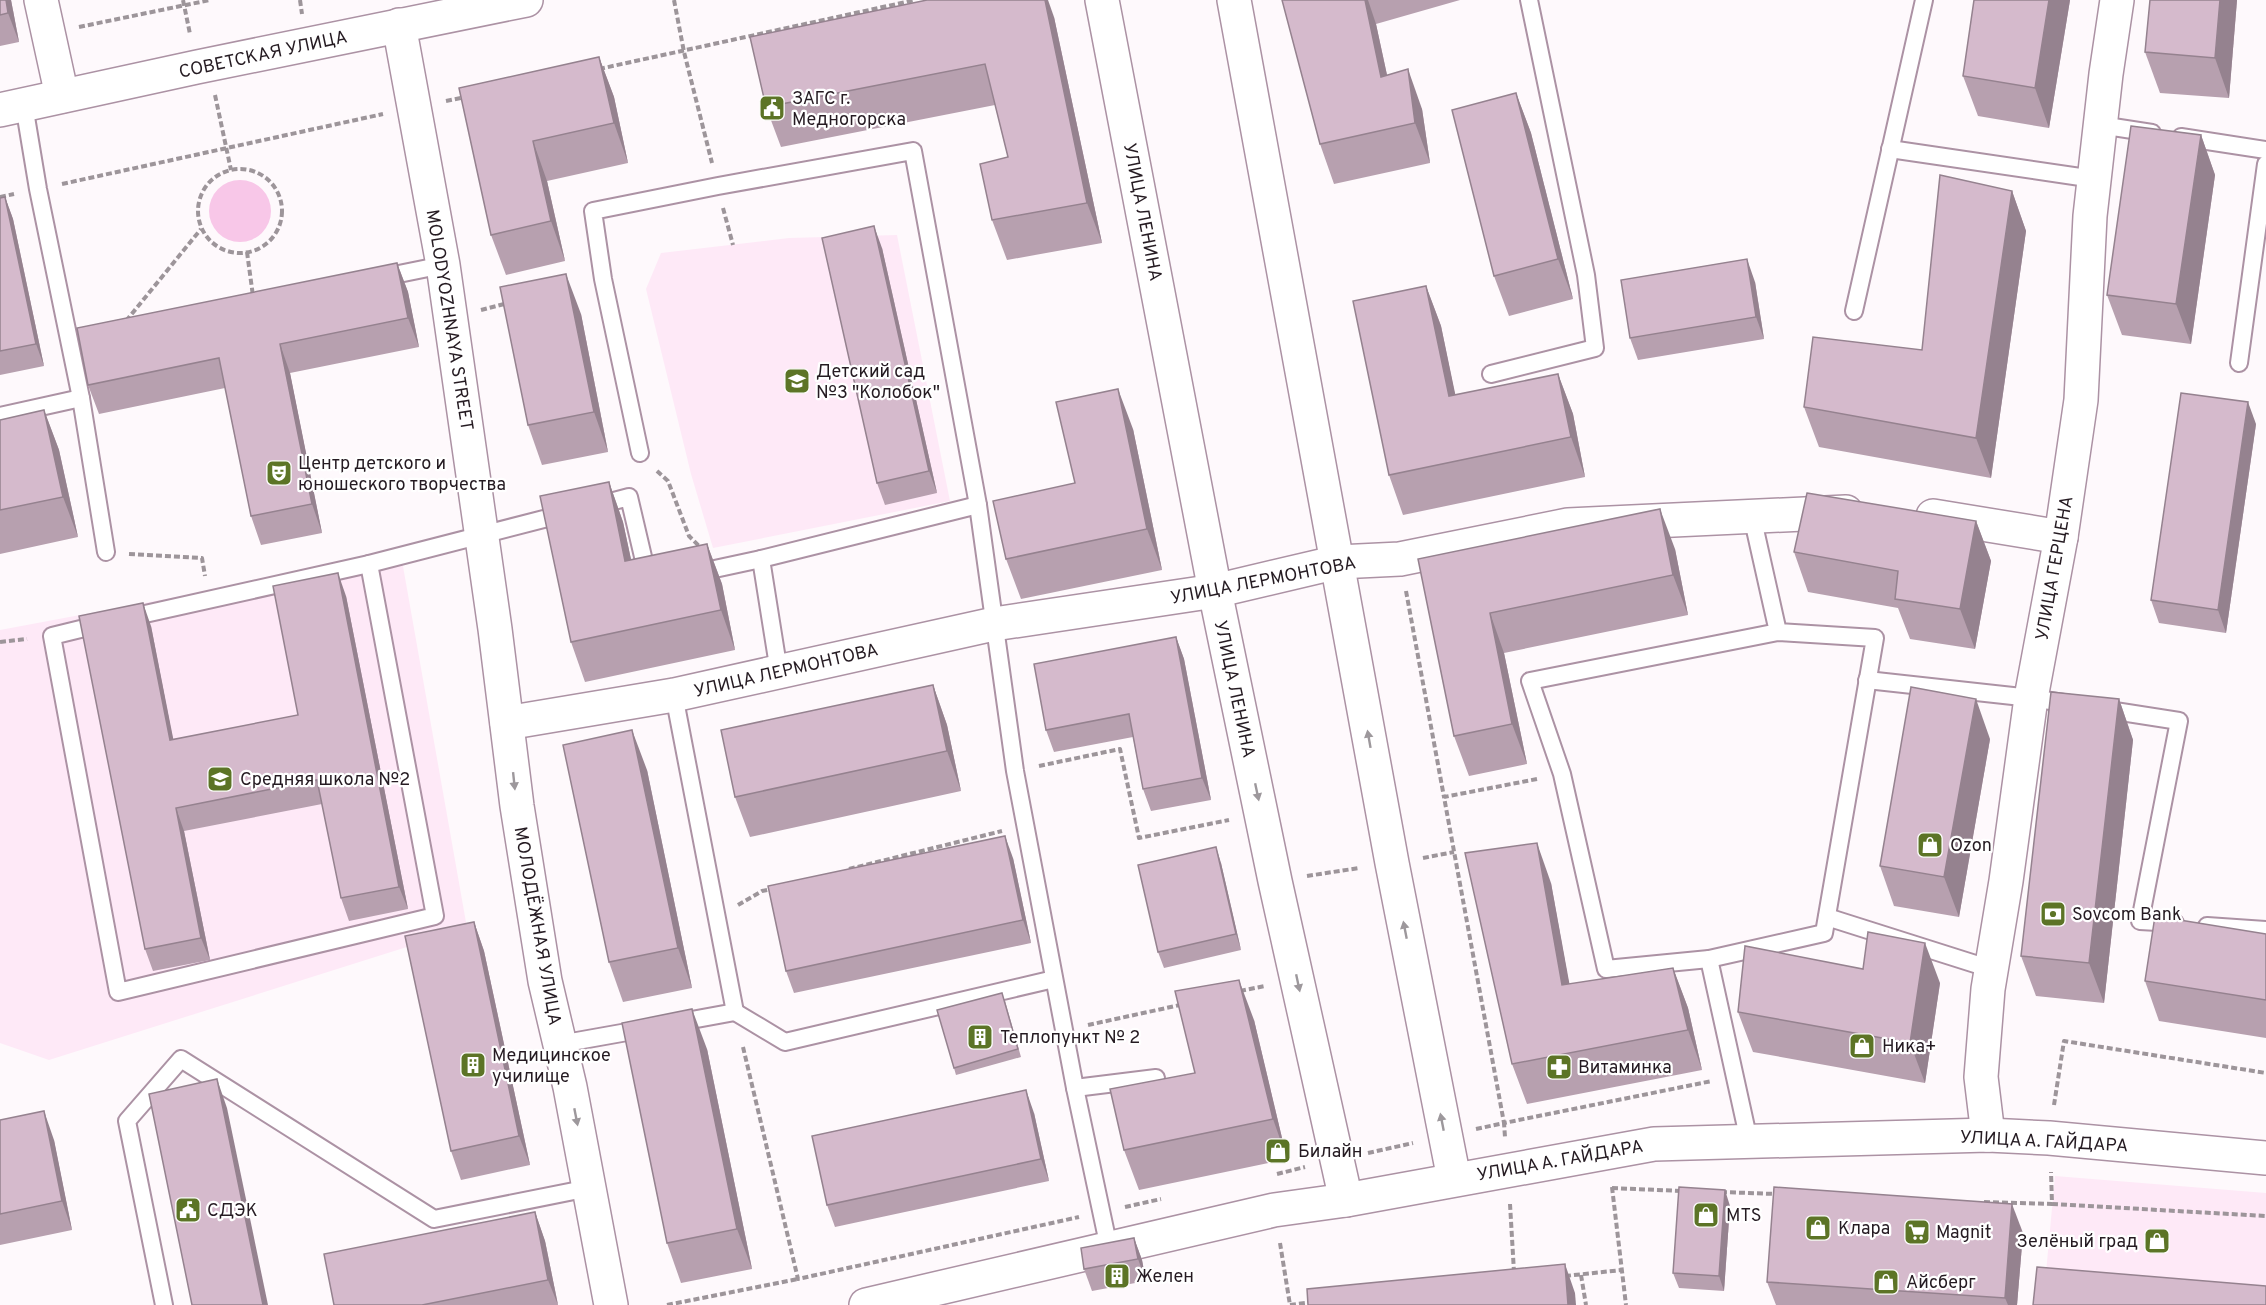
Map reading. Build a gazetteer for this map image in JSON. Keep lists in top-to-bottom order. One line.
{"streets":{"street":["СОВЕТСКАЯ УЛИЦА","УЛИЦА ЛЕНИНА","MOLODYOZHNAYA STREET","УЛИЦА ГЕРЦЕНА","УЛИЦА ЛЕРМОНТОВА","МОЛОДЁЖНАЯ УЛИЦА","УЛИЦА А. ГАЙДАРА"]},"crossings":[["СОВЕТСКАЯ УЛИЦА","MOLODYOZHNAYA STREET"],["УЛИЦА ЛЕНИНА","УЛИЦА ЛЕРМОНТОВА"],["УЛИЦА ЛЕНИНА","УЛИЦА А. ГАЙДАРА"],["MOLODYOZHNAYA STREET","УЛИЦА ЛЕРМОНТОВА"],["MOLODYOZHNAYA STREET","МОЛОДЁЖНАЯ УЛИЦА"],["УЛИЦА ГЕРЦЕНА","УЛИЦА ЛЕРМОНТОВА"],["УЛИЦА ГЕРЦЕНА","УЛИЦА А. ГАЙДАРА"],["УЛИЦА ЛЕРМОНТОВА","МОЛОДЁЖНАЯ УЛИЦА"]],"one_way":["МОЛОДЁЖНАЯ УЛИЦА"],"places":{"public building":["ЗАГС г. Медногорска","СДЭК"],"school or university":["Детский сад №3 \"Колобок\"","Средняя школа №2"],"theatre":["Центр детского и юношеского творчества"],"shop":["Ozon","Ника+","Билайн","MTS","Клара","Зелёный град","Айсберг"],"bank":["Sovcom Bank"],"building":["Теплопункт № 2","Медицинское училище","Желен"],"pharmacy":["Витаминка"],"supermarket":["Magnit"]}}
